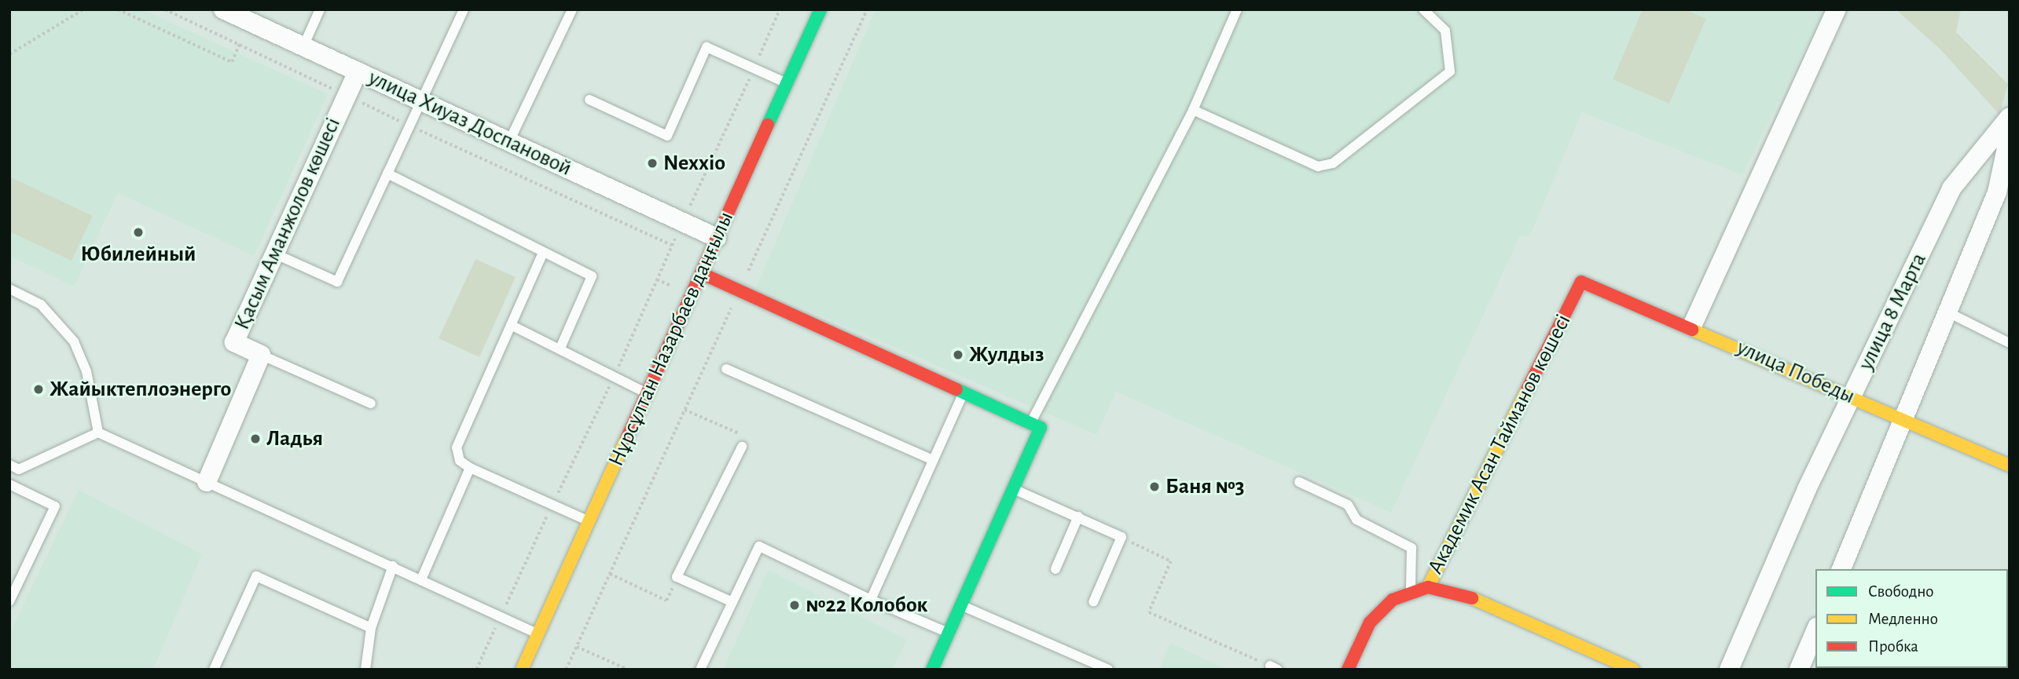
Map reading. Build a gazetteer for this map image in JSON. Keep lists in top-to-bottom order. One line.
{"streets":{"street":["улица Хиуаз Доспановой","Қасым Аманжолов көшесі","улица 8 Марта","Нұрсұлтан Назарбаев даңғылы","улица Победы","Академик Асан Тайманов көшесі"]},"crossings":[["улица Хиуаз Доспановой","Қасым Аманжолов көшесі"],["улица Хиуаз Доспановой","Нұрсұлтан Назарбаев даңғылы"],["улица 8 Марта","улица Победы"],["улица Победы","Академик Асан Тайманов көшесі"]],"places":["Nexxio","Юбилейный","Жулдыз","Жайыктеплоэнерго","Ладья","Баня №3","№22 Колобок"],"legend":["Свободно","Медленно","Пробка"]}
